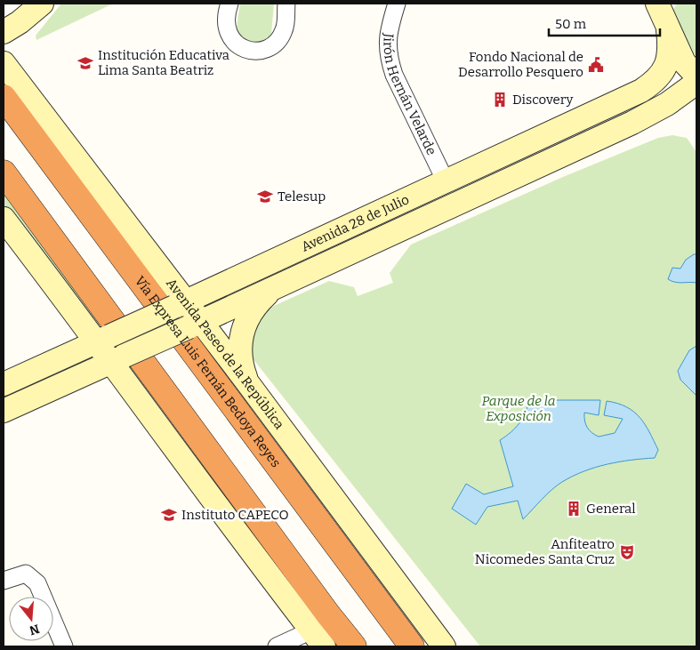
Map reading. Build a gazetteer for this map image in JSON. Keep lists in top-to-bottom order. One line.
{"streets":{"highway":["Vía Expresa Luis Fernán Bedoya Reyes"],"main road":["Avenida 28 de Julio","Avenida Paseo de la República"],"street":["Jirón Hernán Velarde"]},"crossings":[["Jirón Hernán Velarde","Avenida 28 de Julio"],["Avenida 28 de Julio","Avenida Paseo de la República"]],"parks":["Parque de la Exposición"],"places":{"school or university":["Institución Educativa Lima Santa Beatriz","Telesup","Instituto CAPECO"],"public building":["Fondo Nacional de Desarrollo Pesquero"],"building":["Discovery","General"],"theatre":["Anfiteatro Nicomedes Santa Cruz"]},"scale_bar":"50 m","north":"bottom"}
